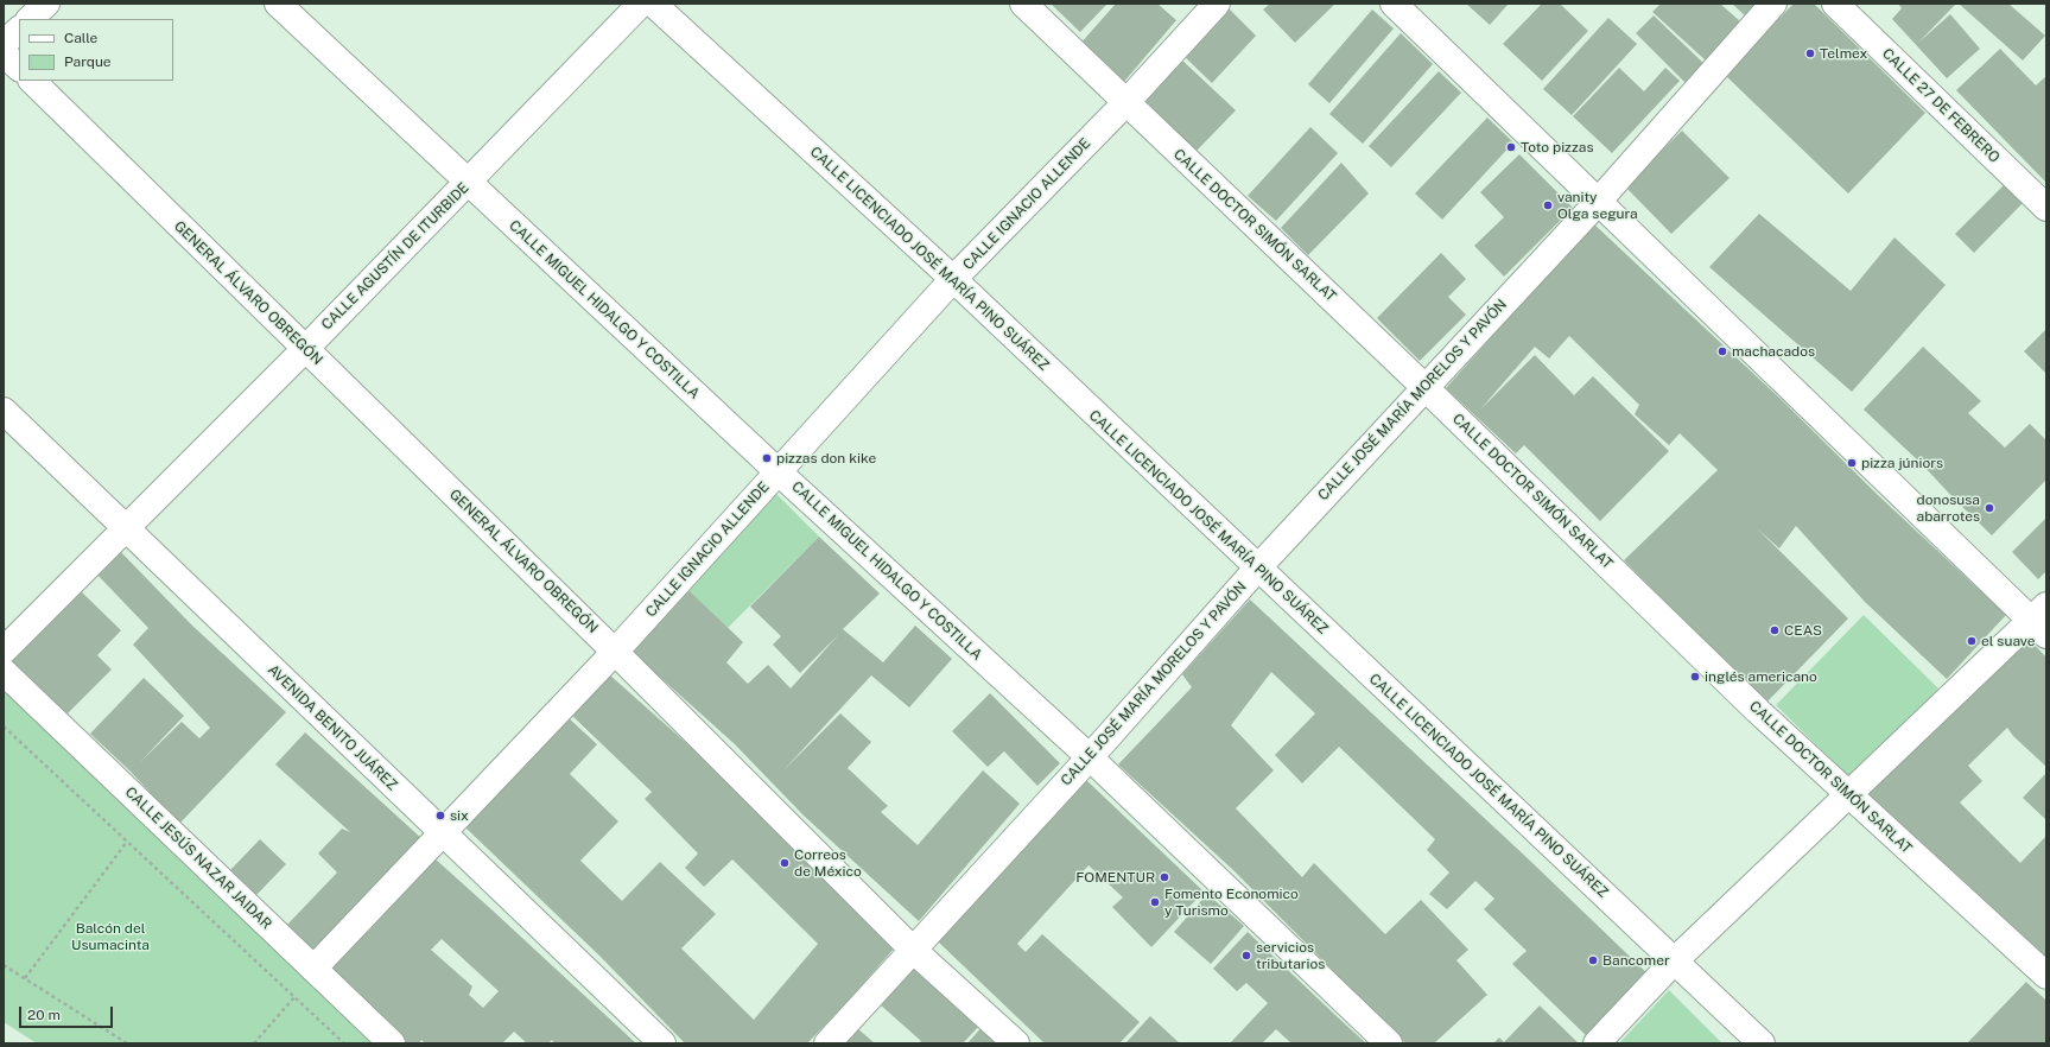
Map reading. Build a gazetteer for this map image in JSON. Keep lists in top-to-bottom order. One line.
{"streets":{"street":["CALLE 27 DE FEBRERO","CALLE IGNACIO ALLENDE","CALLE DOCTOR SIMÓN SARLAT","CALLE AGUSTÍN DE ITURBIDE","CALLE LICENCIADO JOSÉ MARÍA PINO SUÁREZ","GENERAL ÁLVARO OBREGÓN","CALLE MIGUEL HIDALGO Y COSTILLA","CALLE JOSÉ MARÍA MORELOS Y PAVÓN","AVENIDA BENITO JUÁREZ","CALLE JESÚS NAZAR JAIDAR"]},"crossings":[["CALLE IGNACIO ALLENDE","CALLE DOCTOR SIMÓN SARLAT"],["CALLE IGNACIO ALLENDE","CALLE LICENCIADO JOSÉ MARÍA PINO SUÁREZ"],["CALLE IGNACIO ALLENDE","GENERAL ÁLVARO OBREGÓN"],["CALLE IGNACIO ALLENDE","CALLE MIGUEL HIDALGO Y COSTILLA"],["CALLE IGNACIO ALLENDE","AVENIDA BENITO JUÁREZ"],["CALLE IGNACIO ALLENDE","CALLE JESÚS NAZAR JAIDAR"],["CALLE DOCTOR SIMÓN SARLAT","CALLE JOSÉ MARÍA MORELOS Y PAVÓN"],["CALLE AGUSTÍN DE ITURBIDE","GENERAL ÁLVARO OBREGÓN"],["CALLE AGUSTÍN DE ITURBIDE","CALLE MIGUEL HIDALGO Y COSTILLA"],["CALLE AGUSTÍN DE ITURBIDE","AVENIDA BENITO JUÁREZ"],["CALLE LICENCIADO JOSÉ MARÍA PINO SUÁREZ","CALLE JOSÉ MARÍA MORELOS Y PAVÓN"],["GENERAL ÁLVARO OBREGÓN","CALLE JOSÉ MARÍA MORELOS Y PAVÓN"],["CALLE MIGUEL HIDALGO Y COSTILLA","CALLE JOSÉ MARÍA MORELOS Y PAVÓN"]],"parks":["Balcón del Usumacinta"],"places":["Telmex","Toto pizzas","vanity Olga segura","machacados","pizzas don kike","pizza júniors","donosusa abarrotes","CEAS","el suave","inglés americano","six","Correos de México","FOMENTUR","Fomento Economico y Turismo","servicios tributarios","Bancomer"],"legend":["Calle","Parque"],"scale_bar":"20 m"}
